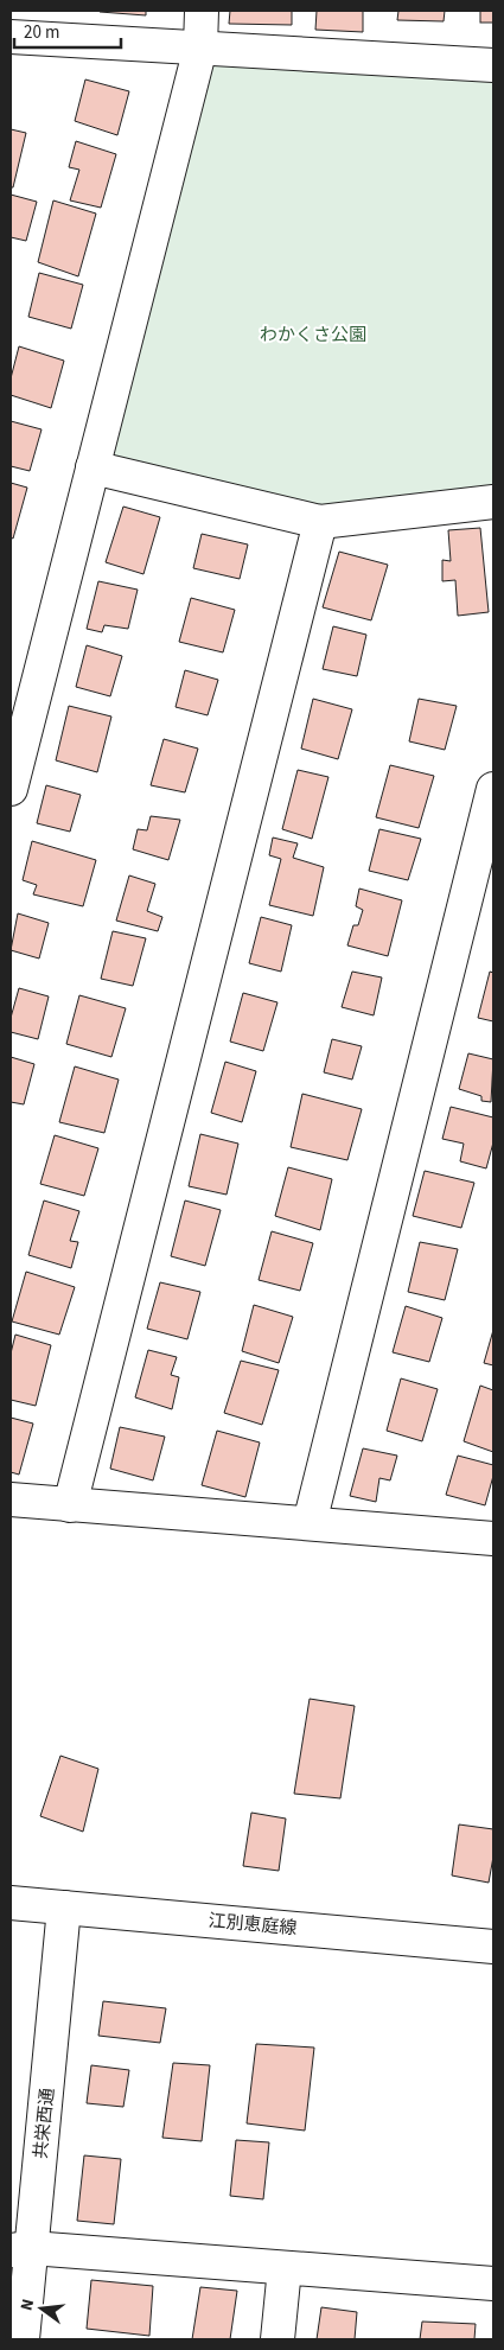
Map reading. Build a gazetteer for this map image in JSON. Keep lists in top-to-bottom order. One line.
{"streets":{"street":["江別恵庭線","共栄西通"]},"crossings":[["江別恵庭線","共栄西通"]],"parks":["わかくさ公園"],"scale_bar":"20 m","north":"left"}
